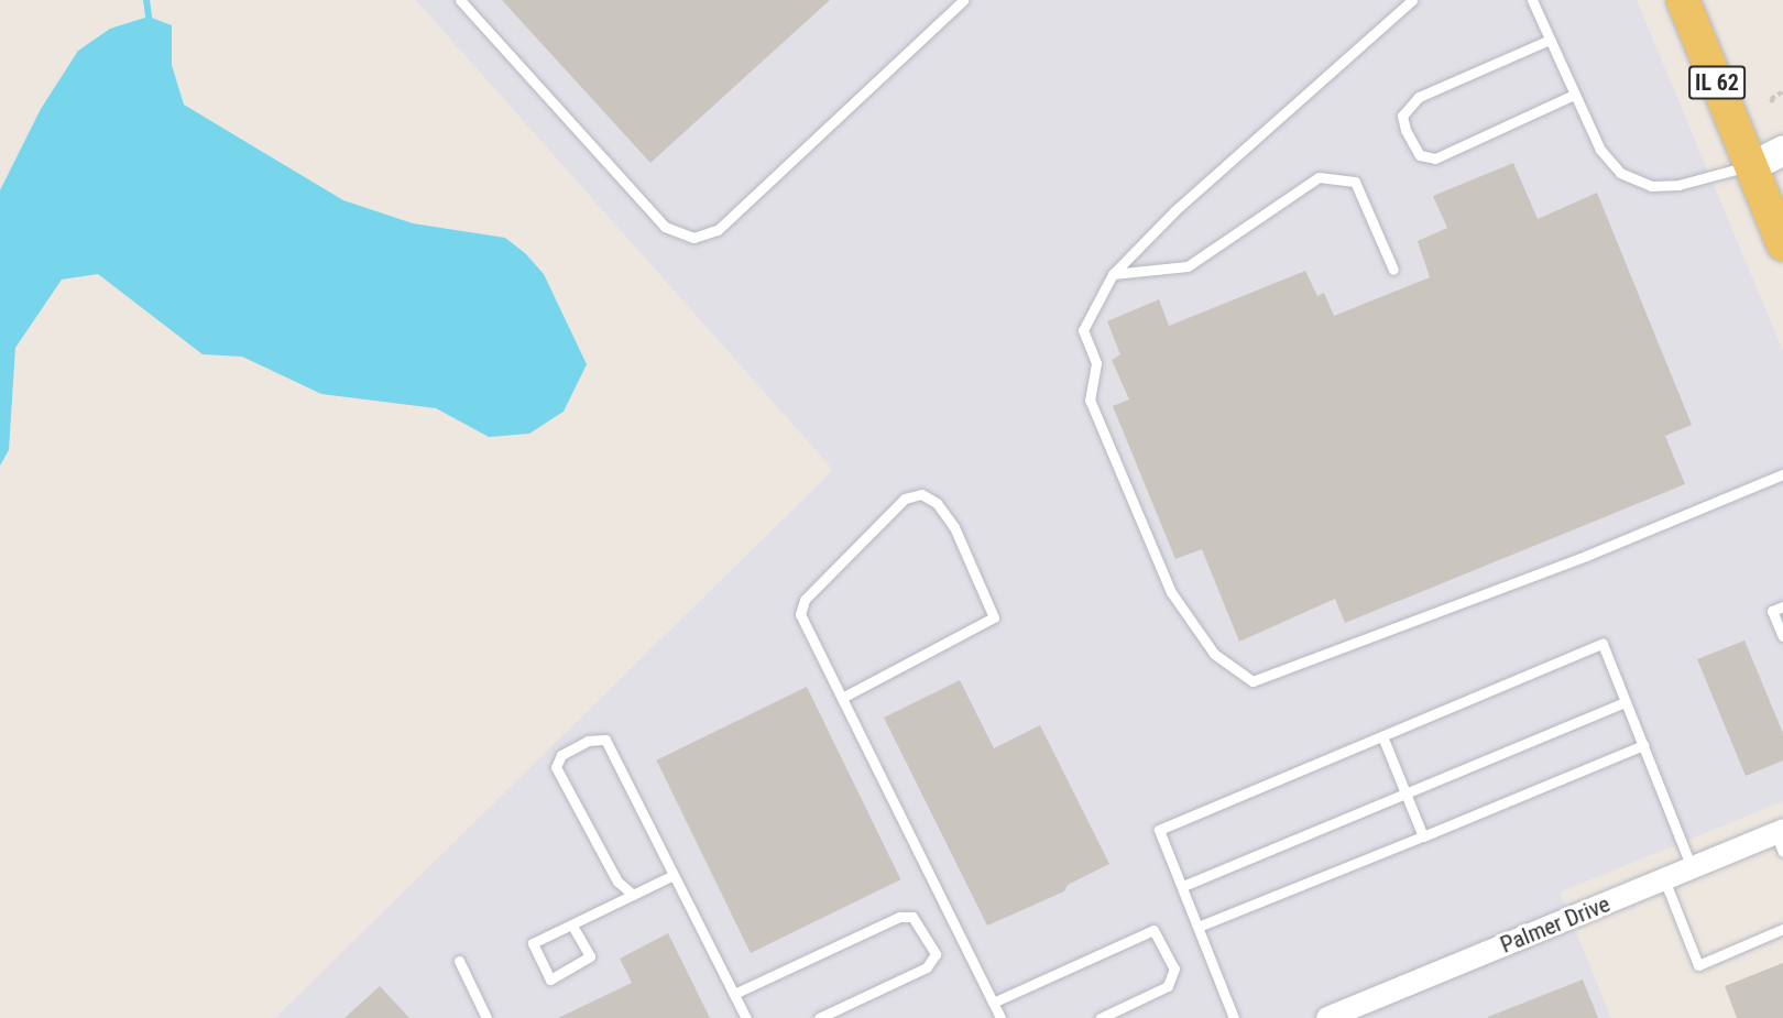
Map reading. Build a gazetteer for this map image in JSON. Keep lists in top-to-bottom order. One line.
{"streets":{"main road":["IL 62"],"street":["Palmer Drive"]}}
